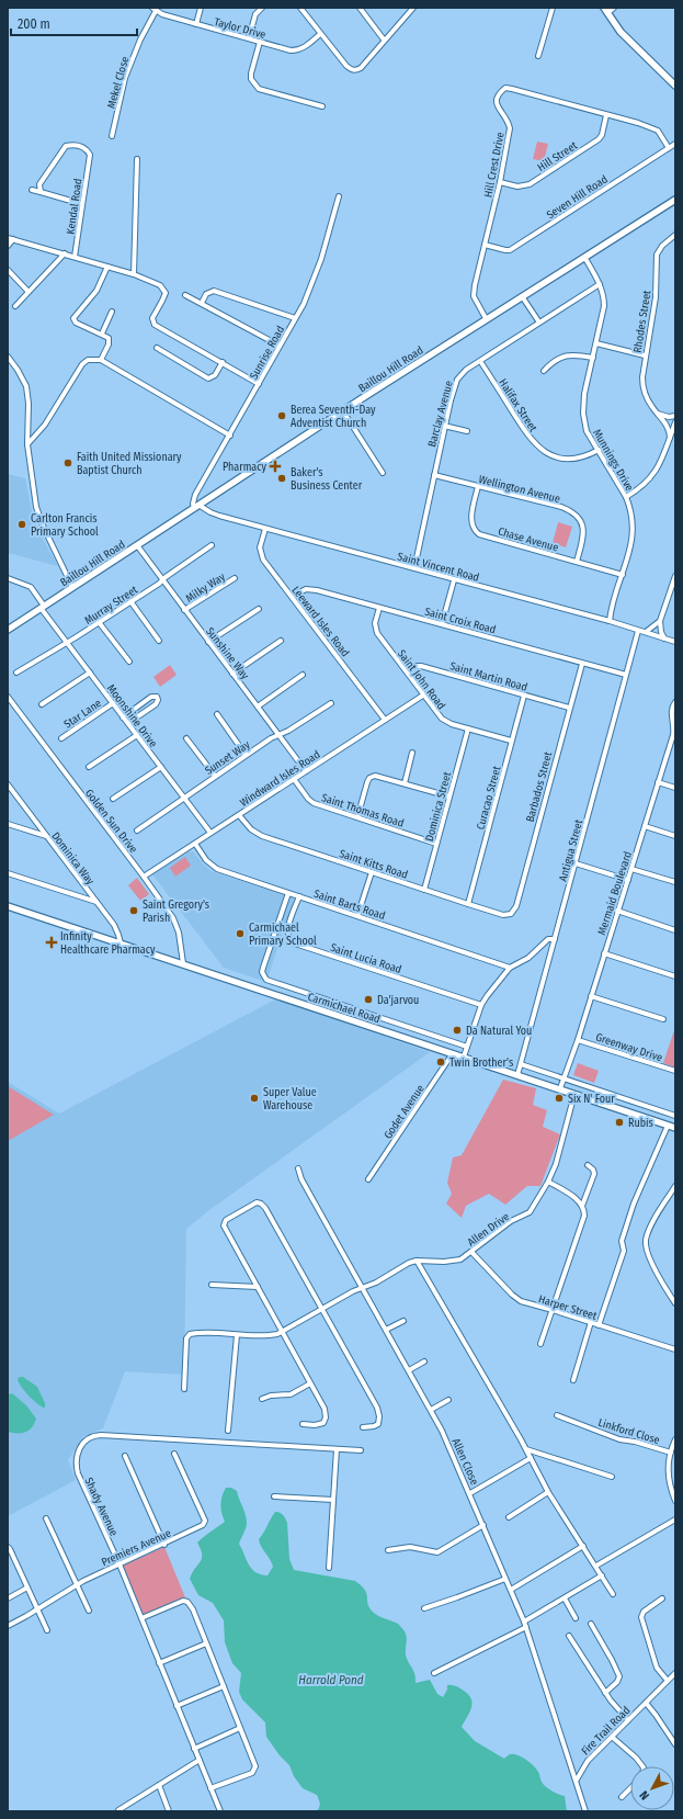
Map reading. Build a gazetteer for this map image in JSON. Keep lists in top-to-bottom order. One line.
{"streets":{"main road":["Baillou Hill Road","Carmichael Road"],"street":["Taylor Drive","Mekel Close","Hill Street","Hill Crest Drive","Seven Hill Road","Kendal Road","Rhodes Street","Sunrise Road","Halifax Street","Barclay Avenue","Munnings Drive","Wellington Avenue","Chase Avenue","Saint Vincent Road","Milky Way","Murray Street","Saint Croix Road","Leeward Isles Road","Sunshine Way","Saint Martin Road","Saint John Road","Star Lane","Moonshine Drive","Sunset Way","Windward Isles Road","Barbados Street","Curacao Street","Dominica Street","Saint Thomas Road","Golden Sun Drive","Antigua Street","Dominica Way","Saint Kitts Road","Mermaid Boulevard","Saint Barts Road","Saint Lucia Road","Greenway Drive","Godet Avenue","Allen Drive","Harper Street","Linkford Close","Allen Close","Shady Avenue","Premiers Avenue","Fire Trail Road"]},"crossings":[["Taylor Drive","Mekel Close"],["Hill Street","Hill Crest Drive"],["Hill Crest Drive","Seven Hill Road"],["Hill Crest Drive","Baillou Hill Road"],["Sunrise Road","Baillou Hill Road"],["Sunrise Road","Saint Vincent Road"],["Baillou Hill Road","Munnings Drive"],["Baillou Hill Road","Saint Vincent Road"],["Baillou Hill Road","Sunshine Way"],["Baillou Hill Road","Moonshine Drive"],["Halifax Street","Barclay Avenue"],["Halifax Street","Munnings Drive"],["Barclay Avenue","Munnings Drive"],["Barclay Avenue","Wellington Avenue"],["Barclay Avenue","Saint Vincent Road"],["Munnings Drive","Chase Avenue"],["Munnings Drive","Saint Vincent Road"],["Wellington Avenue","Chase Avenue"],["Saint Vincent Road","Leeward Isles Road"],["Saint Vincent Road","Antigua Street"],["Milky Way","Sunshine Way"],["Murray Street","Sunshine Way"],["Murray Street","Moonshine Drive"],["Saint Croix Road","Leeward Isles Road"],["Saint Croix Road","Saint John Road"],["Saint Croix Road","Barbados Street"],["Saint Croix Road","Antigua Street"],["Leeward Isles Road","Windward Isles Road"],["Sunshine Way","Sunset Way"],["Sunshine Way","Windward Isles Road"],["Saint Martin Road","Saint John Road"],["Saint Martin Road","Barbados Street"],["Saint Martin Road","Curacao Street"],["Saint John Road","Windward Isles Road"],["Saint John Road","Curacao Street"],["Saint John Road","Dominica Street"],["Star Lane","Moonshine Drive"],["Moonshine Drive","Sunset Way"],["Moonshine Drive","Windward Isles Road"],["Windward Isles Road","Saint Thomas Road"],["Windward Isles Road","Golden Sun Drive"],["Windward Isles Road","Saint Kitts Road"],["Windward Isles Road","Saint Barts Road"],["Barbados Street","Saint Kitts Road"],["Curacao Street","Saint Kitts Road"],["Dominica Street","Saint Thomas Road"],["Dominica Street","Saint Kitts Road"],["Golden Sun Drive","Carmichael Road"],["Antigua Street","Carmichael Road"],["Dominica Way","Carmichael Road"],["Mermaid Boulevard","Carmichael Road"],["Mermaid Boulevard","Greenway Drive"],["Saint Barts Road","Saint Lucia Road"],["Carmichael Road","Godet Avenue"],["Carmichael Road","Allen Drive"],["Allen Drive","Harper Street"],["Allen Drive","Allen Close"],["Allen Close","Fire Trail Road"],["Shady Avenue","Premiers Avenue"]],"water":["Harrold Pond"],"places":{"other":["Berea Seventh-Day Adventist Church","Faith United Missionary Baptist Church","Baker's Business Center","Carlton Francis Primary School","Saint Gregory's Parish","Carmichael Primary School","Da'jarvou","Da Natural You","Twin Brother's","Super Value Warehouse","Six N' Four","Rubis"],"health":["Pharmacy","Infinity Healthcare Pharmacy"]},"scale_bar":"200 m","north":"bottom left"}
